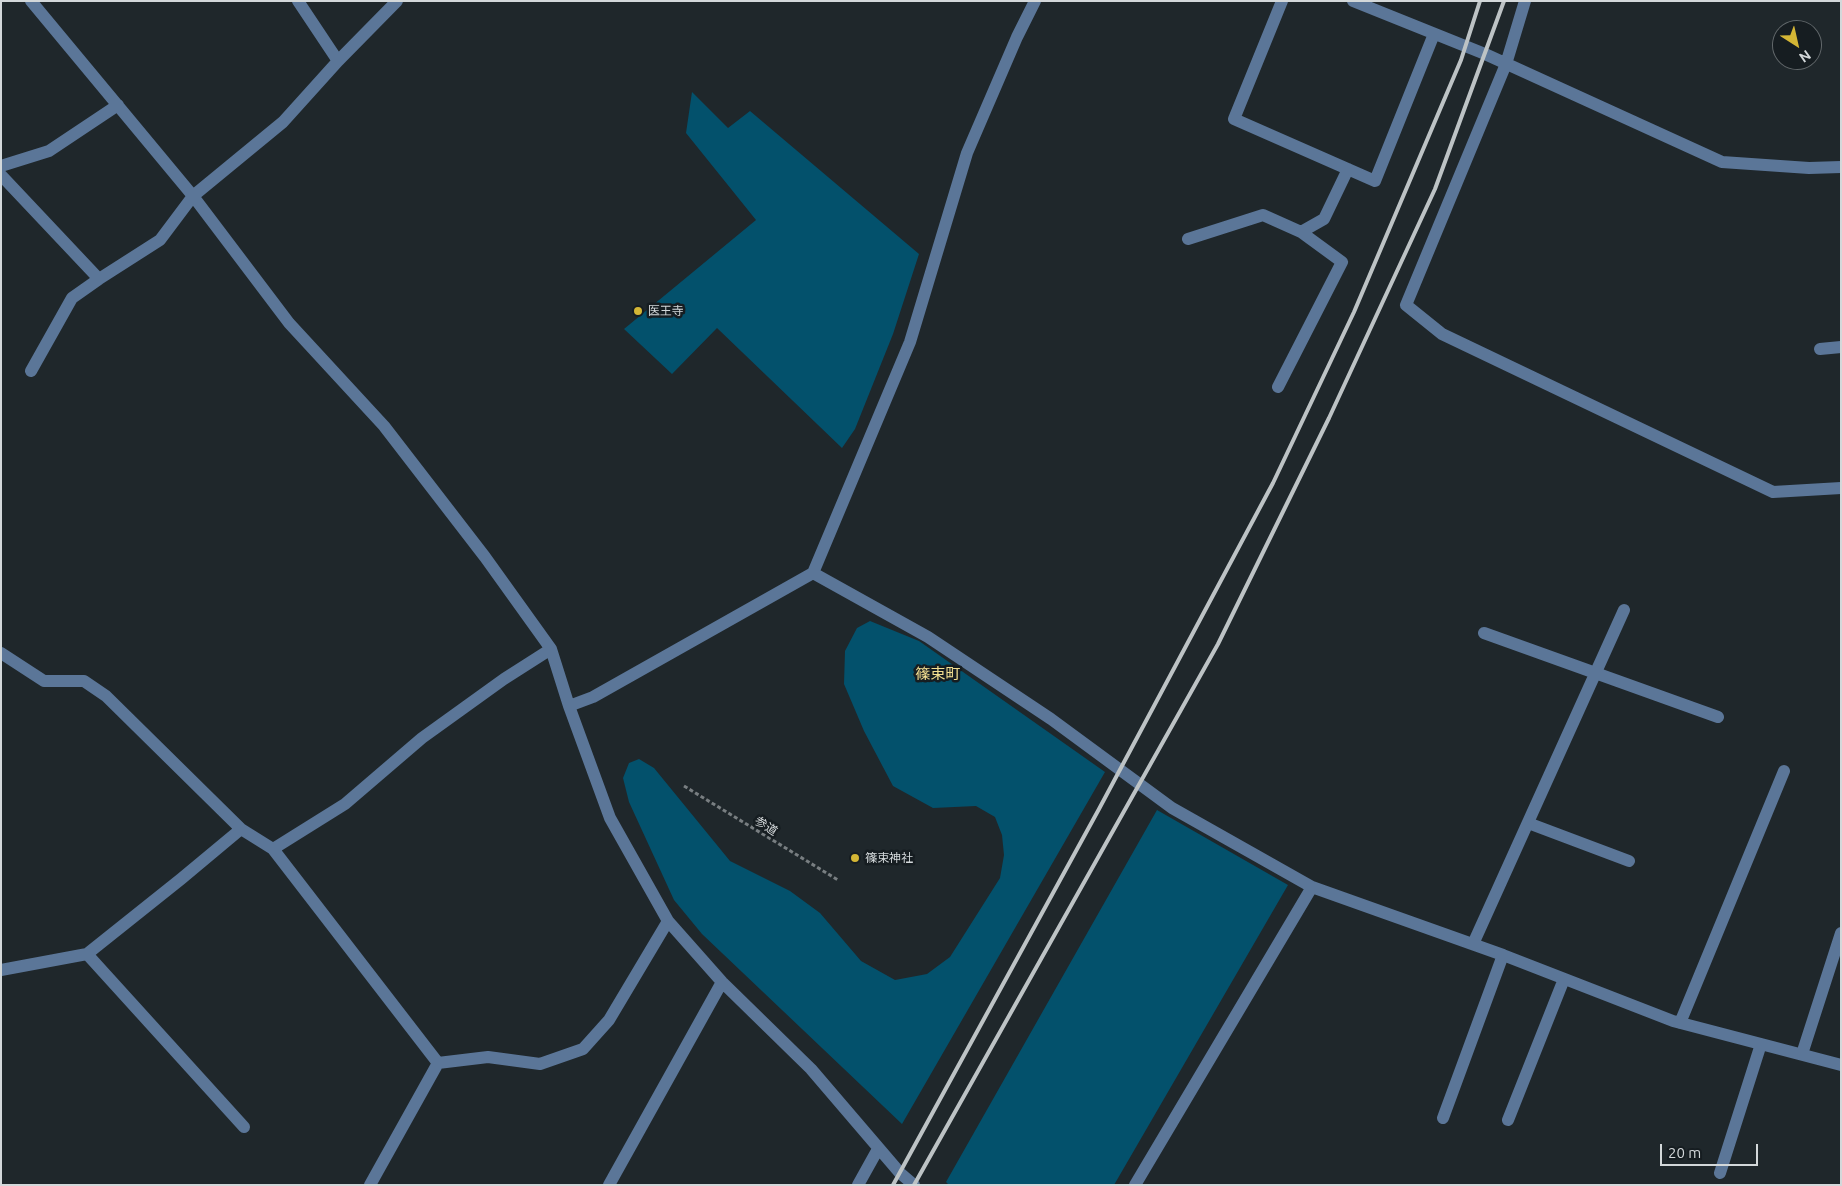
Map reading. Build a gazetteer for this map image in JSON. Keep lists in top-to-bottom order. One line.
{"streets":{"path":["参道"]},"districts":["篠束町"],"places":["医王寺","篠束神社"],"scale_bar":"20 m","north":"bottom right"}
